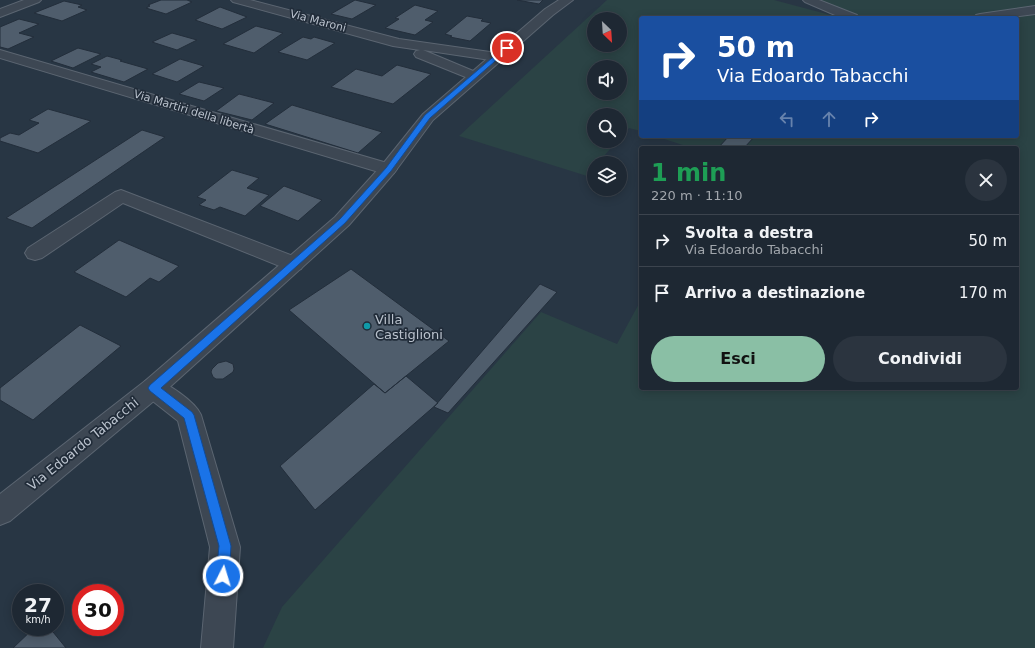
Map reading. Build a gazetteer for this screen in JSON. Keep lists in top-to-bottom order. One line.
{"streets":{"street":["Via Maroni","Via Martiri della libertà","Via Edoardo Tabacchi"]},"crossings":[["Via Maroni","Via Edoardo Tabacchi"],["Via Martiri della libertà","Via Edoardo Tabacchi"]],"places":["Villa Castiglioni"],"north":"bottom right","page":{"turn":["50 m","Via Edoardo Tabacchi"],"heading":["1 min","220 m · 11:10"],"list":[{"name":"Svolta a destra","note":"Via Edoardo Tabacchi","value":"50 m"},{"name":"Arrivo a destinazione","value":"170 m"}],"buttons":["Esci","Condividi"],"speed":"27 km/h","limit":"30"}}
